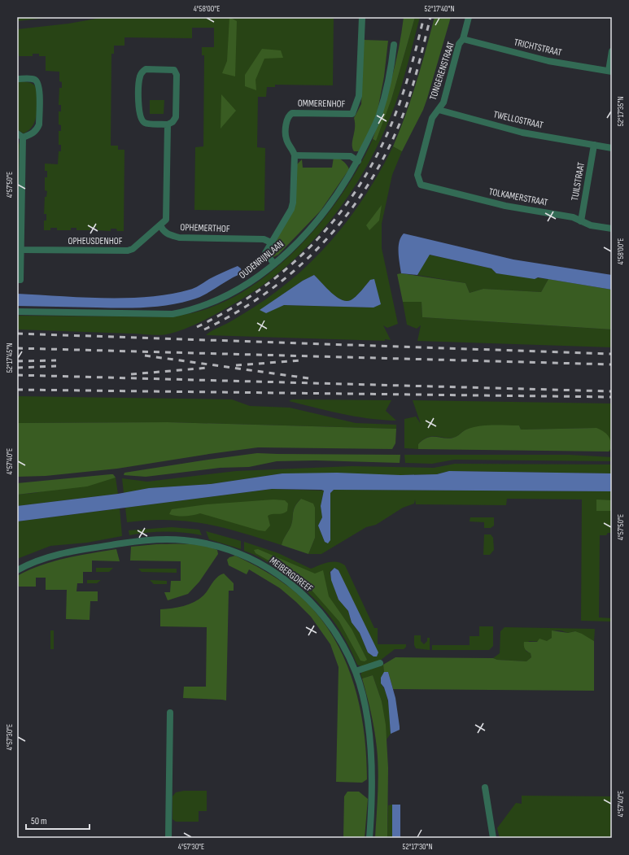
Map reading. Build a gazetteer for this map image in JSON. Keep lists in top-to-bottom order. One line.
{"streets":{"street":["TRICHTSTRAAT","TONGERENSTRAAT","OMMERENHOF","TWELLOSTRAAT","TUILSTRAAT","TOLKAMERSTRAAT","OPHEMERTHOF","OPHEUSDENHOF","OUDENRIJNLAAN","MEIBERGDREEF"]},"crossings":[["TRICHTSTRAAT","TONGERENSTRAAT"],["TONGERENSTRAAT","TWELLOSTRAAT"],["TONGERENSTRAAT","TOLKAMERSTRAAT"],["TWELLOSTRAAT","TUILSTRAAT"],["TUILSTRAAT","TOLKAMERSTRAAT"],["OPHEMERTHOF","OPHEUSDENHOF"]],"scale_bar":"50 m","coordinates":["4°58'00\"E","52°17'40\"N","52°17'35\"N","4°57'50\"E","52°17'45\"N","4°57'40\"E","4°57'30\"E","52°17'30\"N"]}
